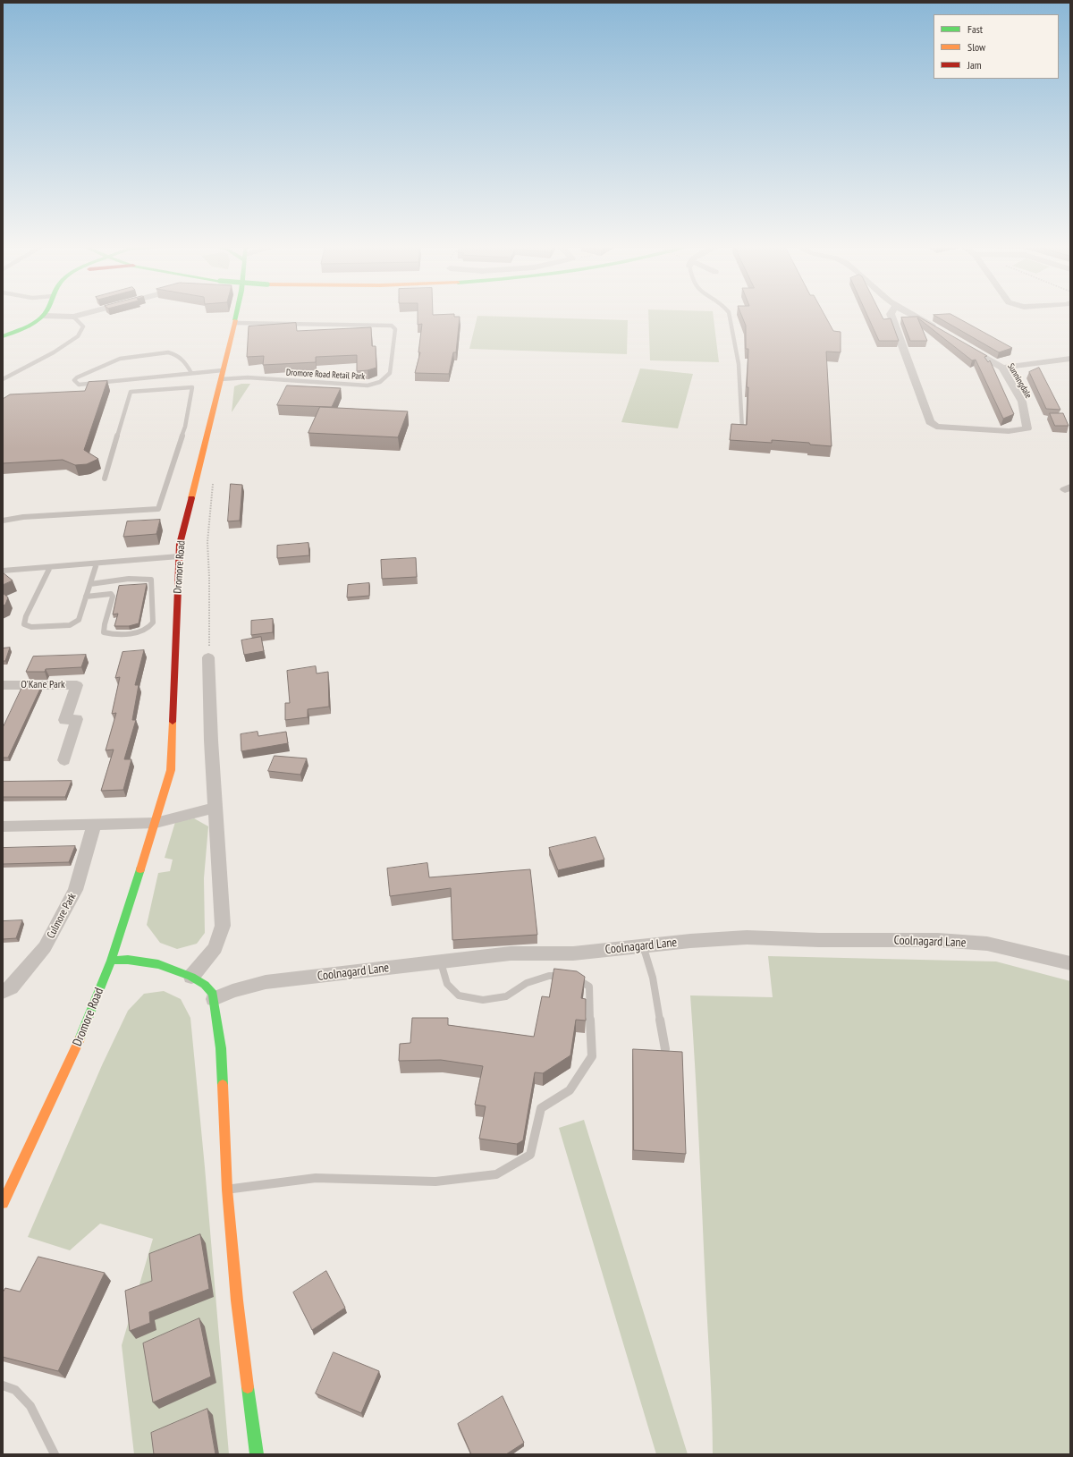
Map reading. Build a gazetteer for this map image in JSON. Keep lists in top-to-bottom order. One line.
{"streets":{"main road":["Dromore Road"],"street":["Sunningdale","O'Kane Park","Culmore Park","Coolnagard Lane"],"lane":["Dromore Road Retail Park"]},"crossings":[["Dromore Road Retail Park","Dromore Road"]],"legend":["Fast","Slow","Jam"]}
